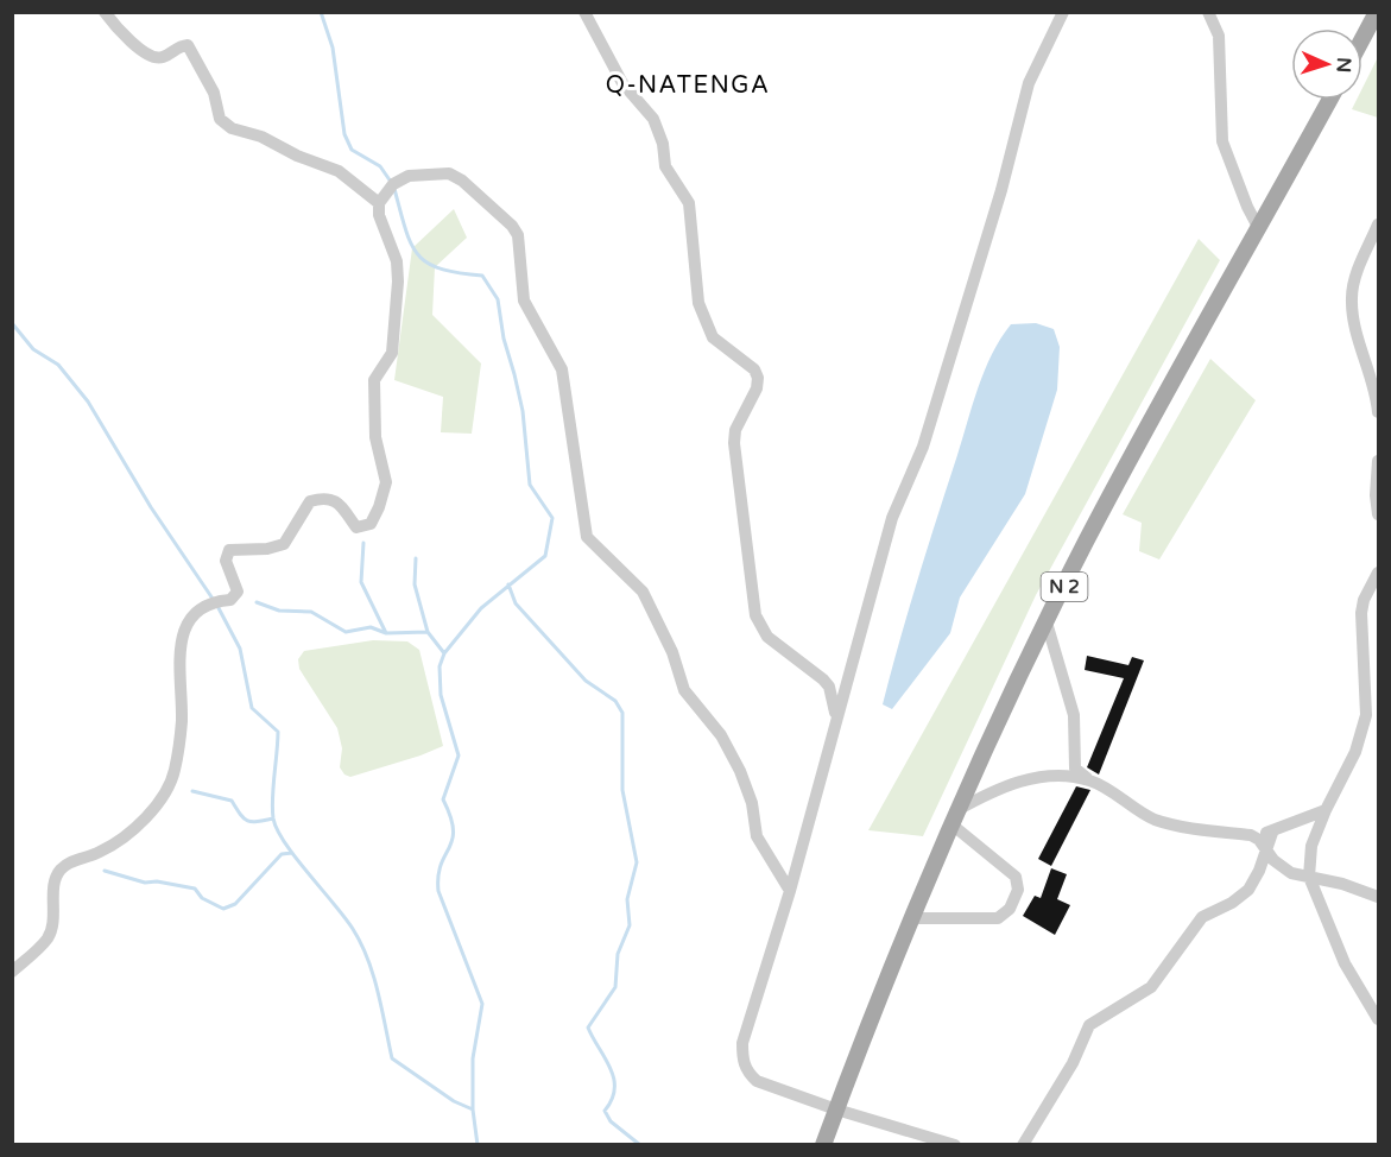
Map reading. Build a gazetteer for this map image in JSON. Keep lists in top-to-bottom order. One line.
{"streets":{"main road":["N 2"]},"districts":["Q-NATENGA"],"north":"right"}
